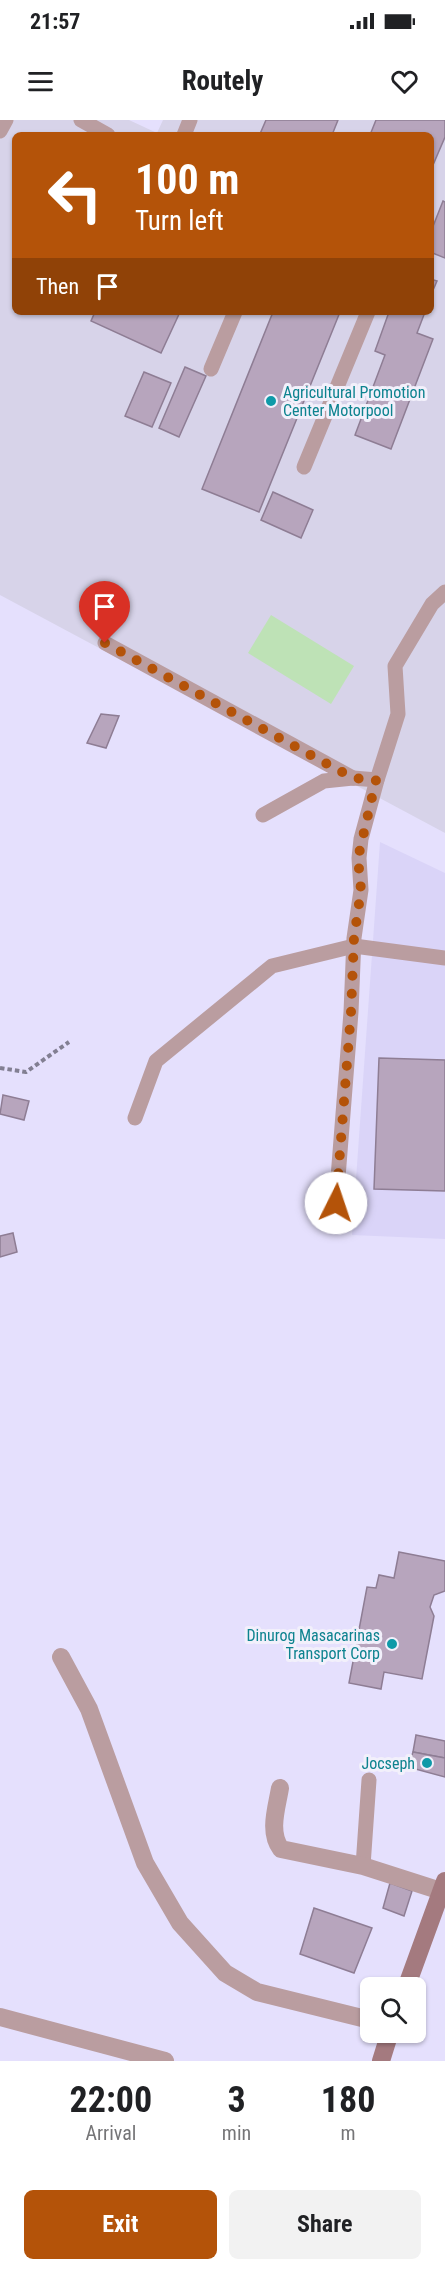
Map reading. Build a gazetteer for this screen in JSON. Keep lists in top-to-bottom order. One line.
{"places":["Agricultural Promotion Center Motorpool","Dinurog Masacarinas Transport Corp","Jocseph"],"page":{"status":"21:57","header":"Routely","turn":["100 m","Turn left"],"then":"Then","eta":["22:00","Arrival","3","min","180","m"],"buttons":["Exit","Share"]}}
